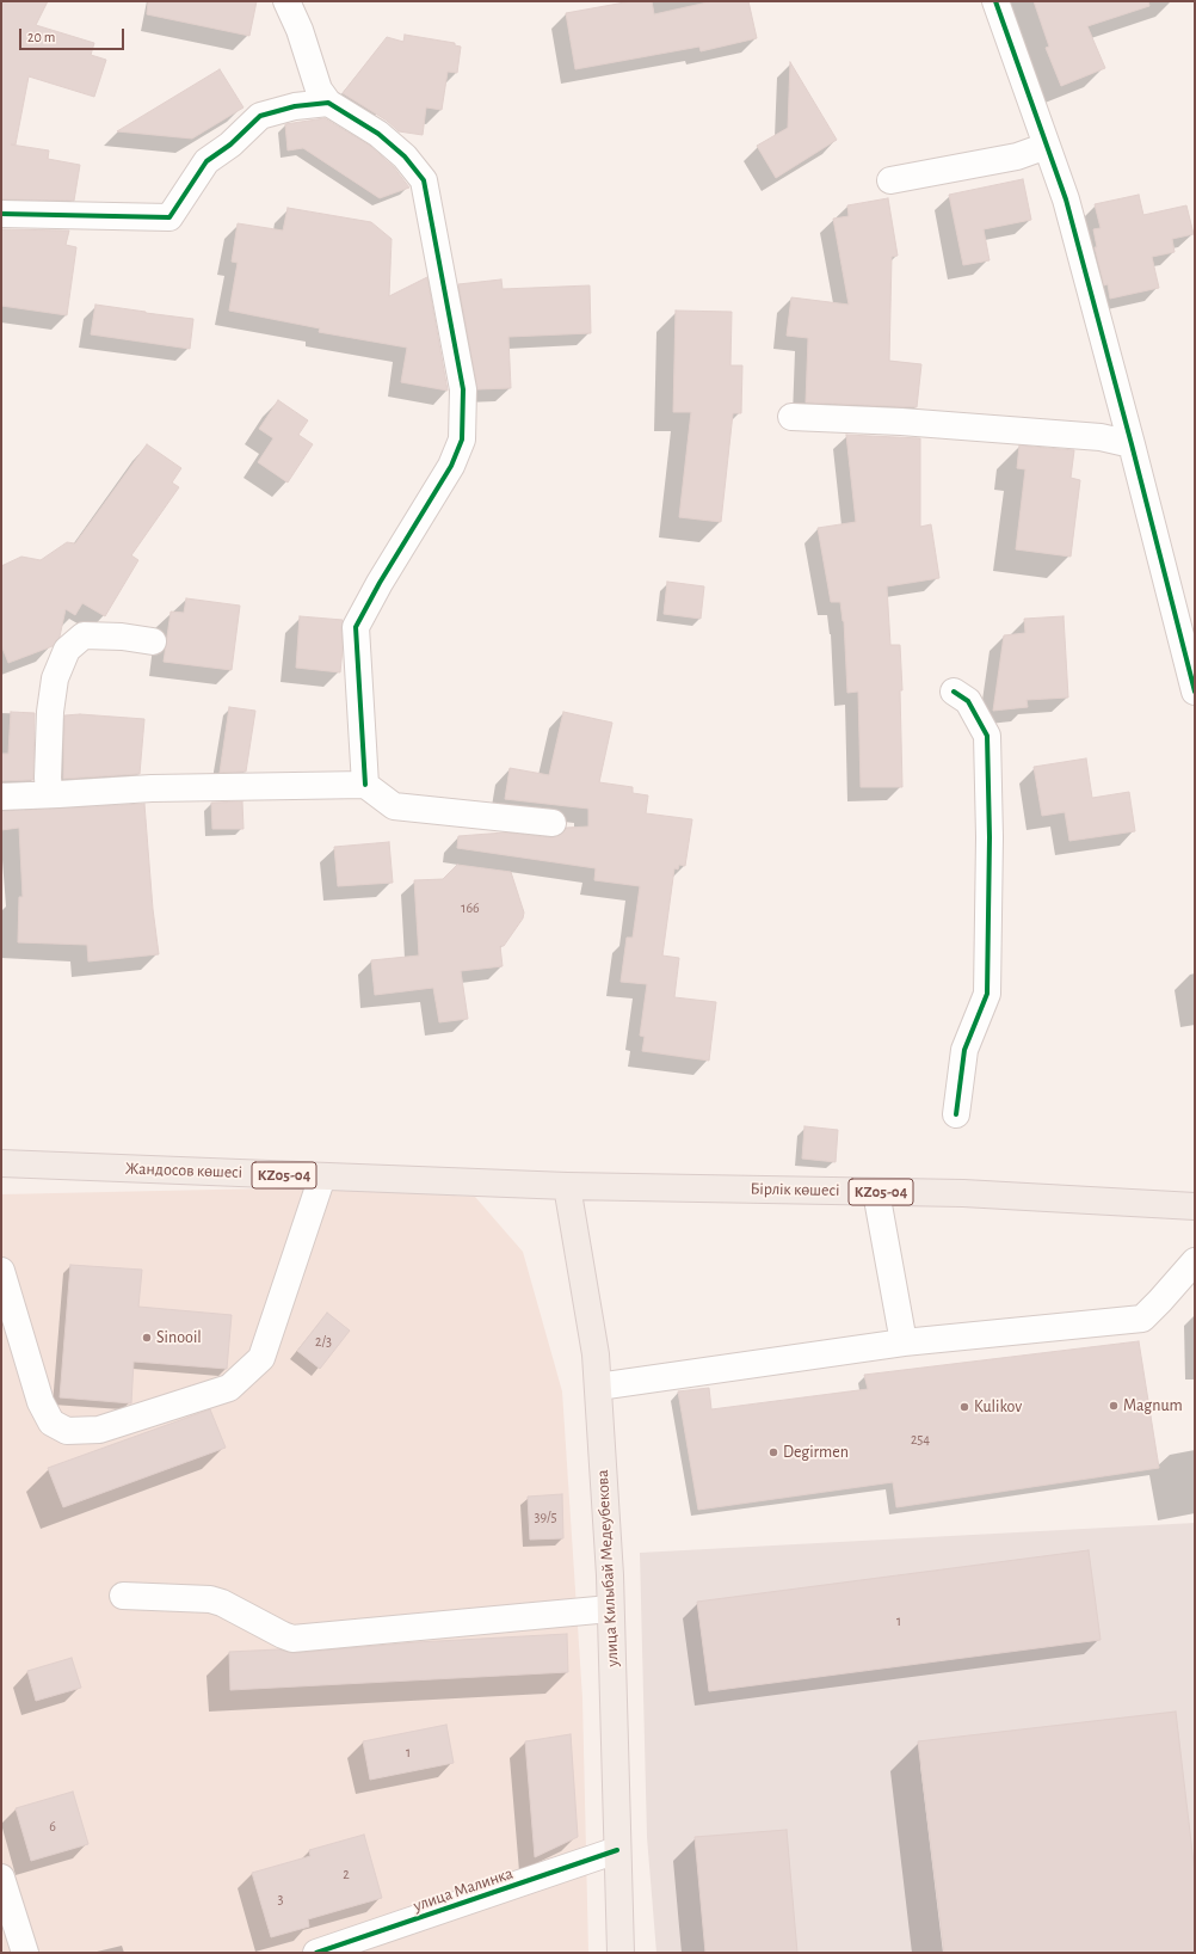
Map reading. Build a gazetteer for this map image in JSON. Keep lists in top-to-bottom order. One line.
{"streets":{"main road":["Жандосов көшесі","KZ05-04","Бірлік көшесі","улица Килыбай Медеубекова"],"street":["улица Малинка"]},"crossings":[["Жандосов көшесі","Бірлік көшесі"],["Жандосов көшесі","улица Килыбай Медеубекова"],["Бірлік көшесі","улица Килыбай Медеубекова"],["улица Килыбай Медеубекова","улица Малинка"]],"places":["Sinooil","Magnum","Kulikov","Degirmen"],"house_numbers":["166","2/3","254","39/5","1","1","6","2","3"],"scale_bar":"20 m"}
